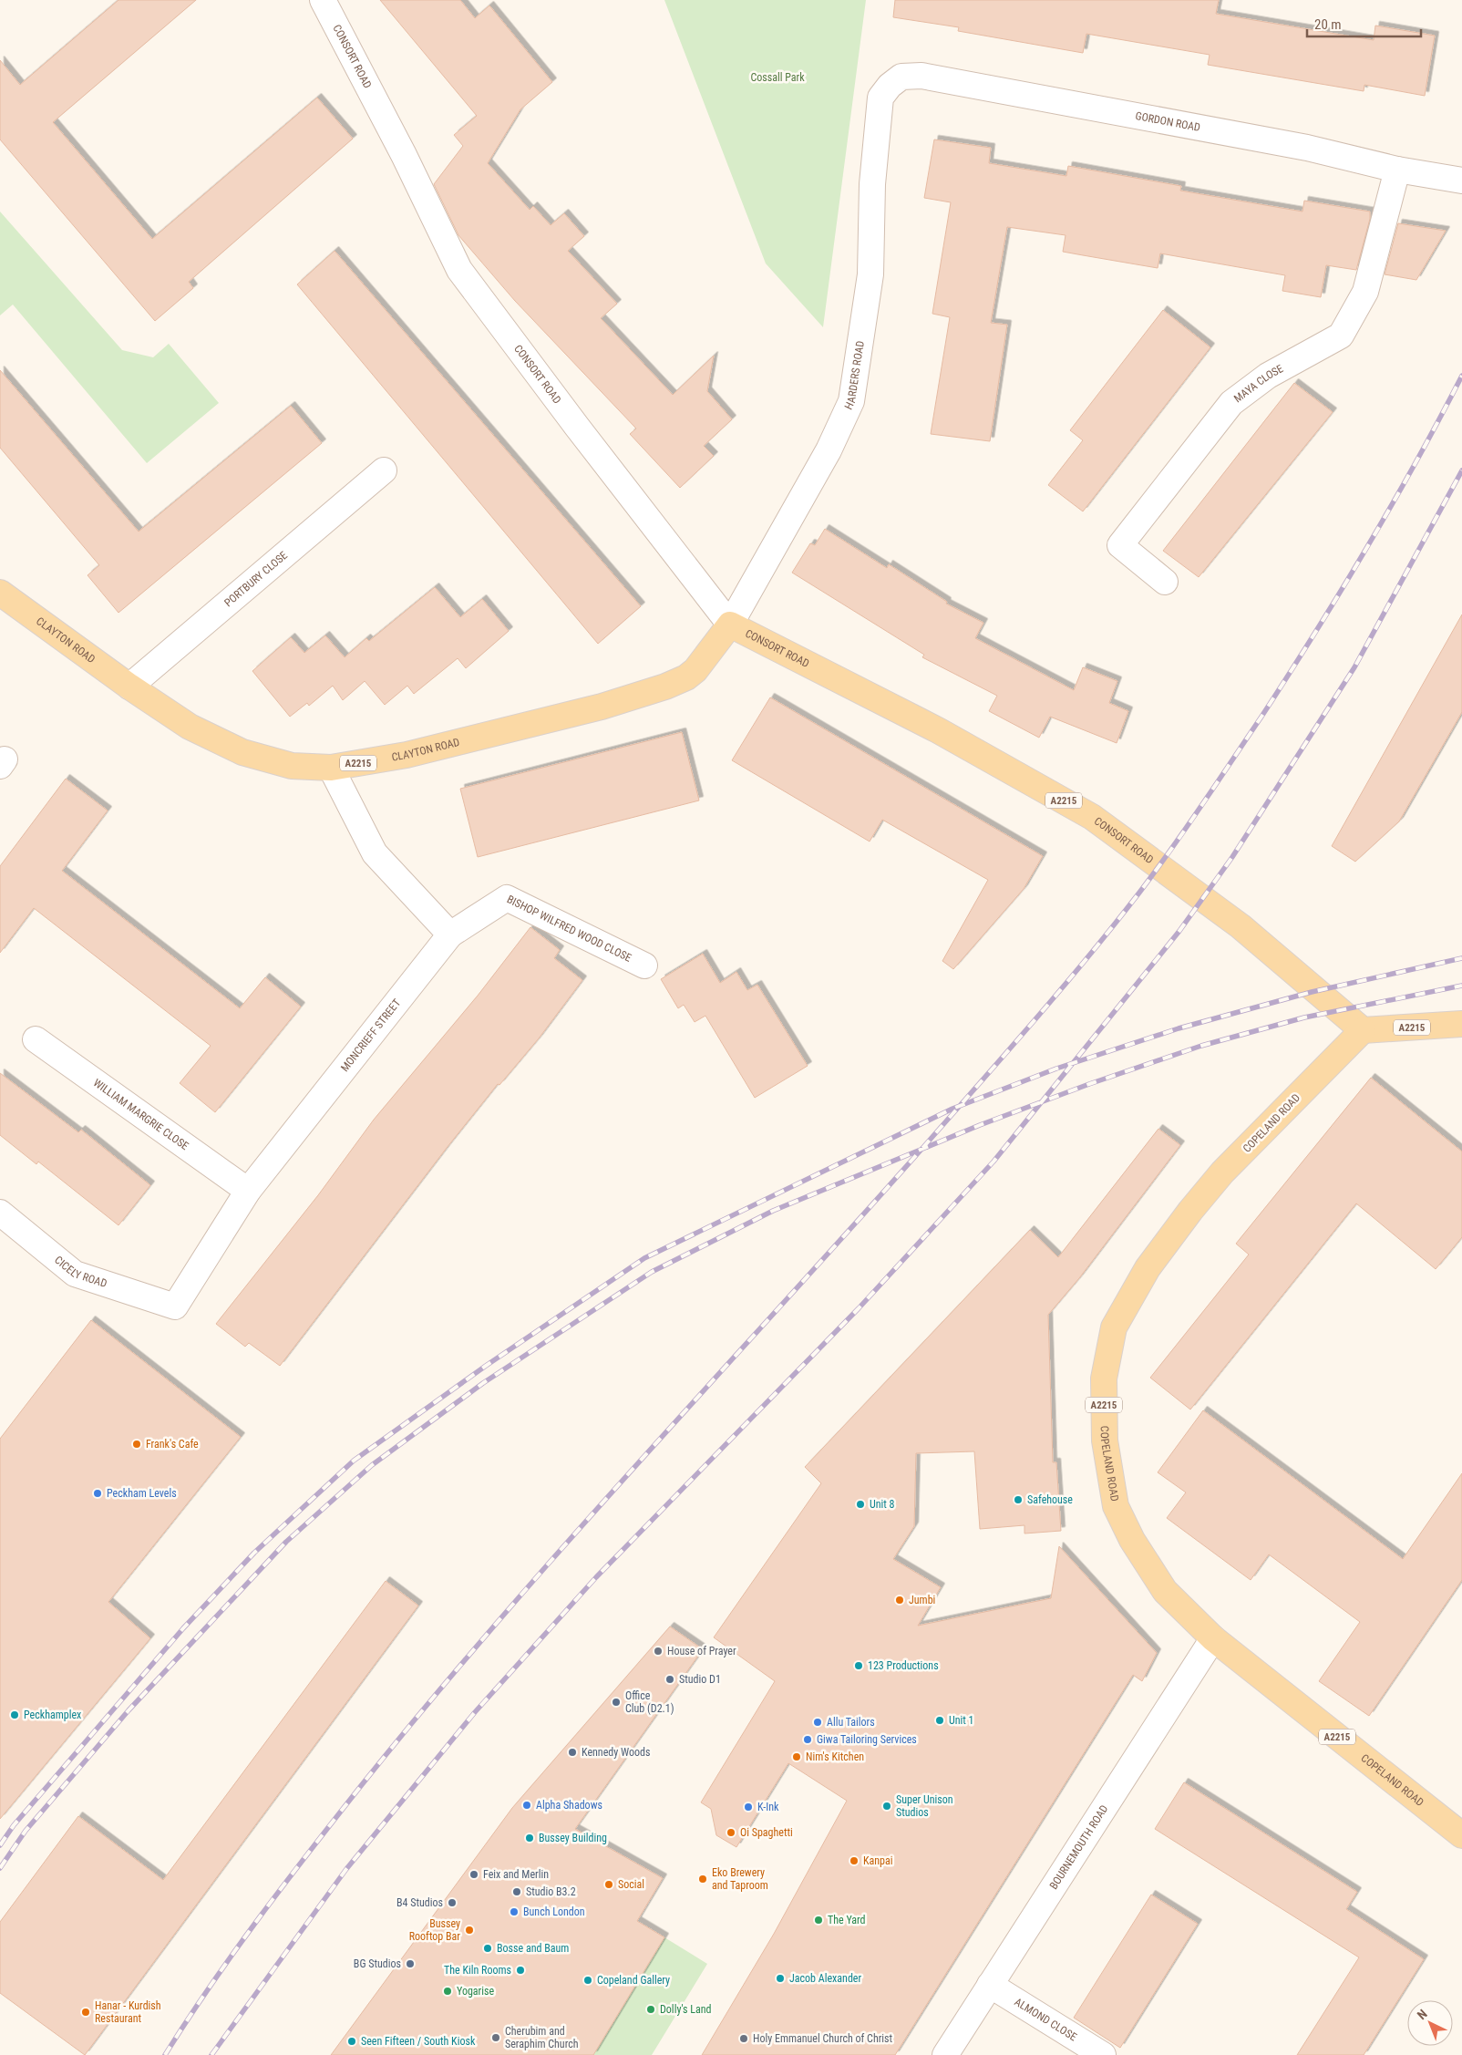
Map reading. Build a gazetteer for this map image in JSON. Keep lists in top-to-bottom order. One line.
{"streets":{"main road":["CONSORT ROAD","CLAYTON ROAD","A2215","COPELAND ROAD"],"street":["GORDON ROAD","HARDERS ROAD","MAYA CLOSE","PORTBURY CLOSE","BISHOP WILFRED WOOD CLOSE","MONCRIEFF STREET","WILLIAM MARGRIE CLOSE","CICELY ROAD","BOURNEMOUTH ROAD","ALMOND CLOSE"]},"crossings":[["CONSORT ROAD","HARDERS ROAD"],["CONSORT ROAD","CLAYTON ROAD"],["CONSORT ROAD","A2215"],["CONSORT ROAD","COPELAND ROAD"],["GORDON ROAD","HARDERS ROAD"],["GORDON ROAD","MAYA CLOSE"],["HARDERS ROAD","CLAYTON ROAD"],["PORTBURY CLOSE","CLAYTON ROAD"],["A2215","COPELAND ROAD"],["BISHOP WILFRED WOOD CLOSE","MONCRIEFF STREET"],["MONCRIEFF STREET","WILLIAM MARGRIE CLOSE"],["MONCRIEFF STREET","CICELY ROAD"],["COPELAND ROAD","BOURNEMOUTH ROAD"],["BOURNEMOUTH ROAD","ALMOND CLOSE"]],"parks":["Cossall Park"],"places":["Frank's Cafe","Peckham Levels","Safehouse","Unit 8","Jumbi","House of Prayer","123 Productions","Studio D1","Office Club (D2.1)","Peckhamplex","Unit 1","Allu Tailors","Giwa Tailoring Services","Kennedy Woods","Nim's Kitchen","Alpha Shadows","Super Unison Studios","K-Ink","Oi Spaghetti","Bussey Building","Kanpai","Feix and Merlin","Eko Brewery and Taproom","Social","Studio B3.2","B4 Studios","Bunch London","The Yard","Bussey Rooftop Bar","Bosse and Baum","BG Studios","The Kiln Rooms","Jacob Alexander","Copeland Gallery","Yogarise","Dolly's Land","Hanar - Kurdish Restaurant","Cherubim and Seraphim Church","Holy Emmanuel Church of Christ","Seen Fifteen / South Kiosk"],"scale_bar":"20 m","north":"top left"}
